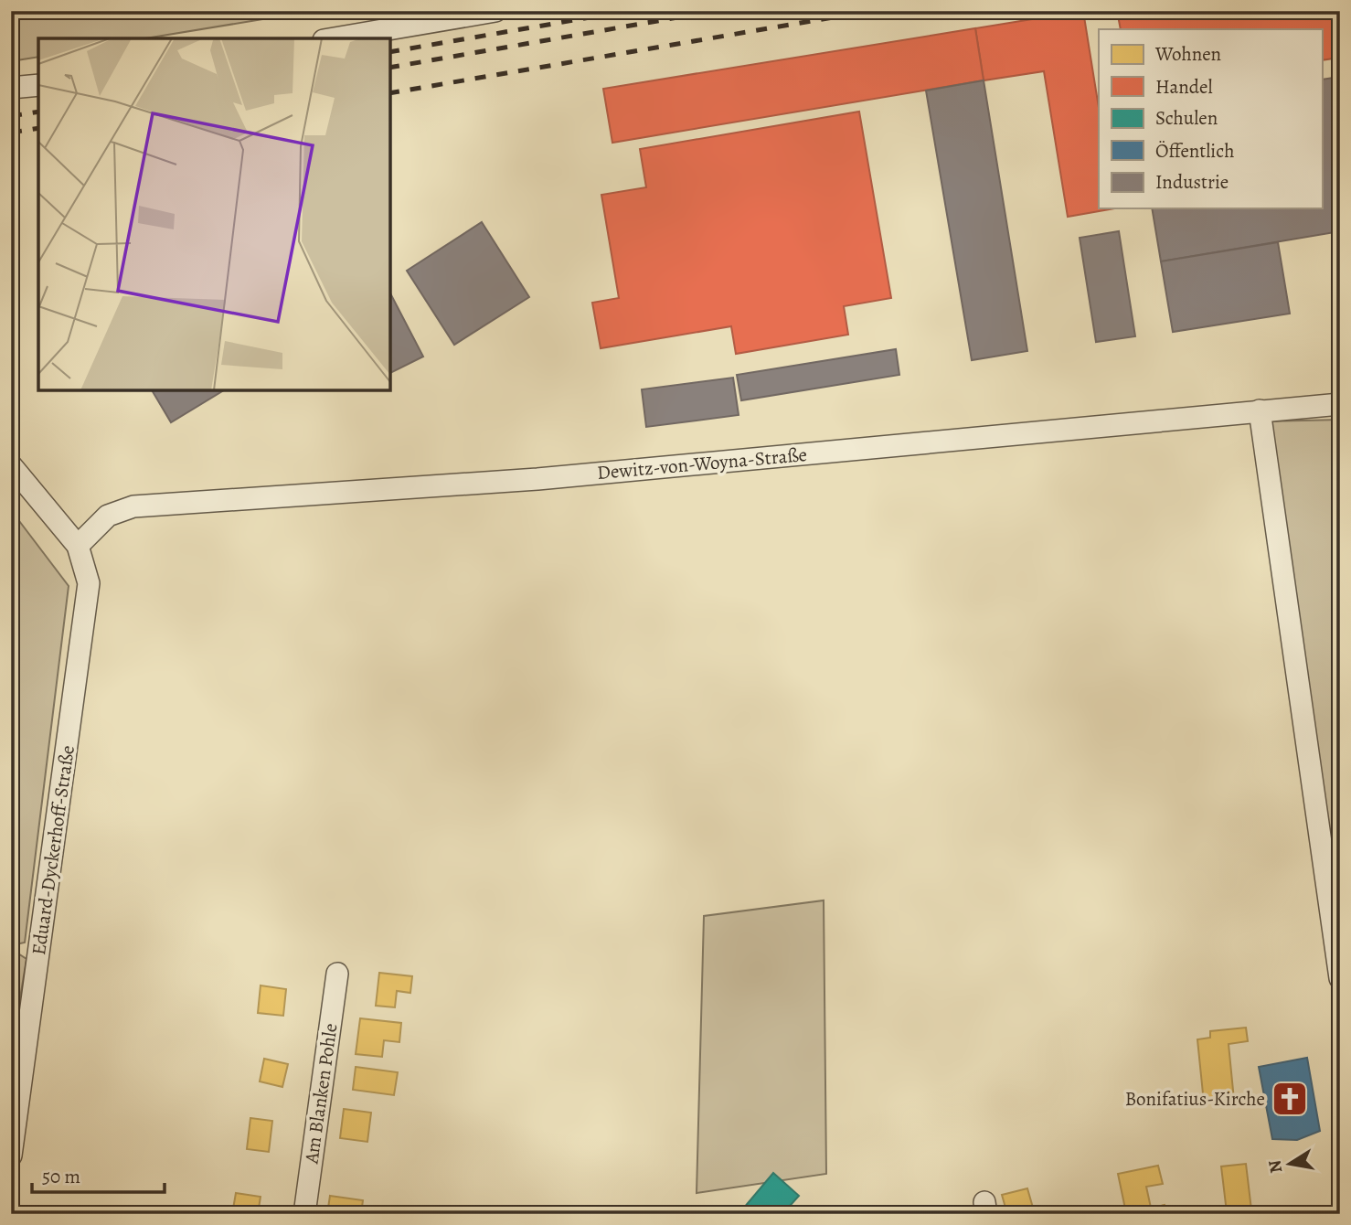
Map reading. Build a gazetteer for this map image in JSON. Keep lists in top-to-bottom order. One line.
{"streets":{"street":["Dewitz-von-Woyna-Straße","Eduard-Dyckerhoff-Straße","Am Blanken Pohle"]},"crossings":[["Dewitz-von-Woyna-Straße","Eduard-Dyckerhoff-Straße"]],"places":{"church":["Bonifatius-Kirche"]},"legend":["Wohnen","Handel","Schulen","Öffentlich","Industrie"],"scale_bar":"50 m","north":"left"}
